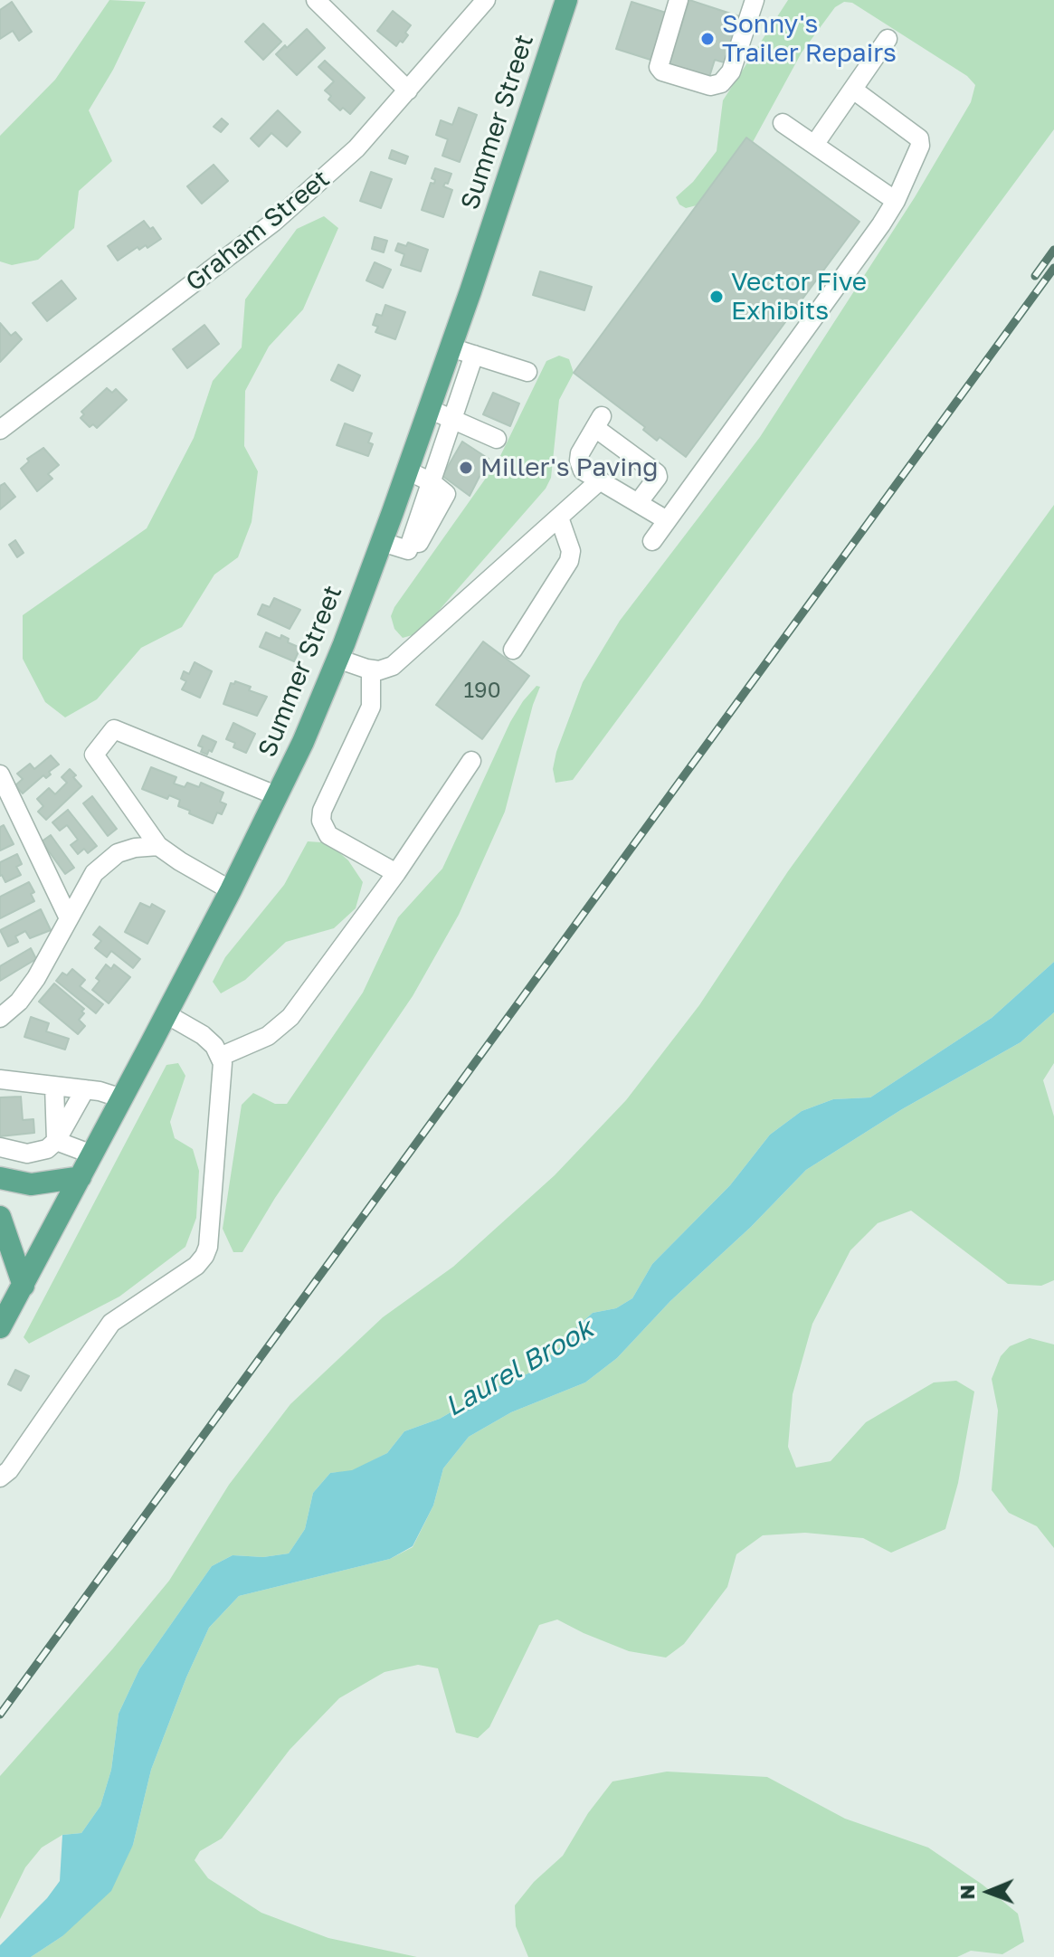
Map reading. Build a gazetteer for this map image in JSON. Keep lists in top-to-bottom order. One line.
{"streets":{"main road":["Summer Street"],"street":["Graham Street"]},"water":["Laurel Brook"],"places":["Sonny's Trailer Repairs","Vector Five Exhibits","Miller's Paving"],"house_numbers":["190"],"north":"left"}
